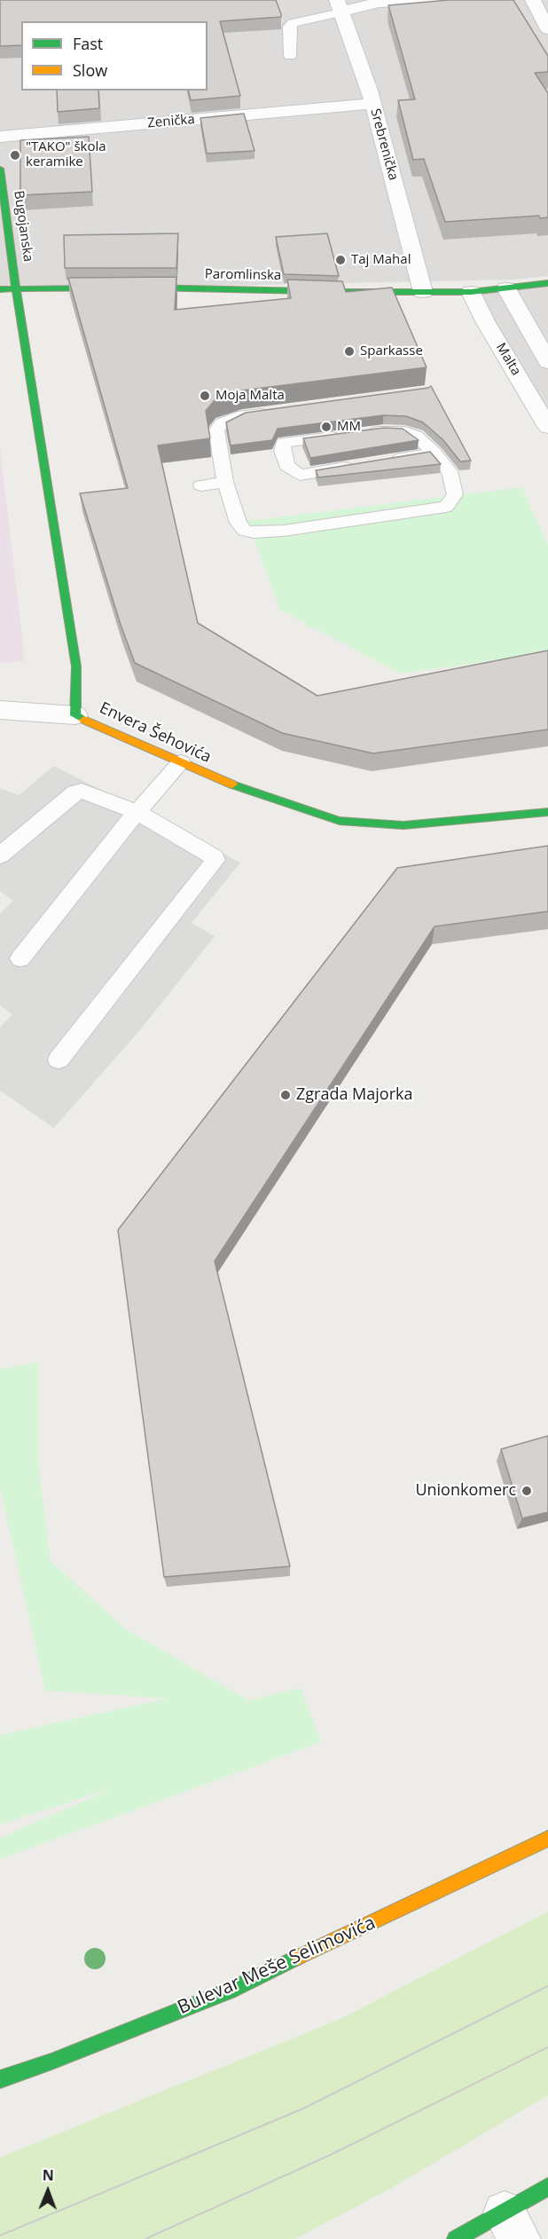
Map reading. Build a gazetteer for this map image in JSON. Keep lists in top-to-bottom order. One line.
{"streets":{"street":["Zenička","Srebrenička","Bugojanska","Paromlinska","Malta","Envera Šehovića","Bulevar Meše Selimovića"]},"crossings":[["Zenička","Srebrenička"],["Srebrenička","Paromlinska"],["Bugojanska","Paromlinska"],["Bugojanska","Envera Šehovića"],["Paromlinska","Malta"],["Paromlinska","Envera Šehovića"]],"places":["\"TAKO\" škola keramike","Taj Mahal","Sparkasse","Moja Malta","MM","Zgrada Majorka","Unionkomerc"],"legend":["Fast","Slow"],"north":"top"}
